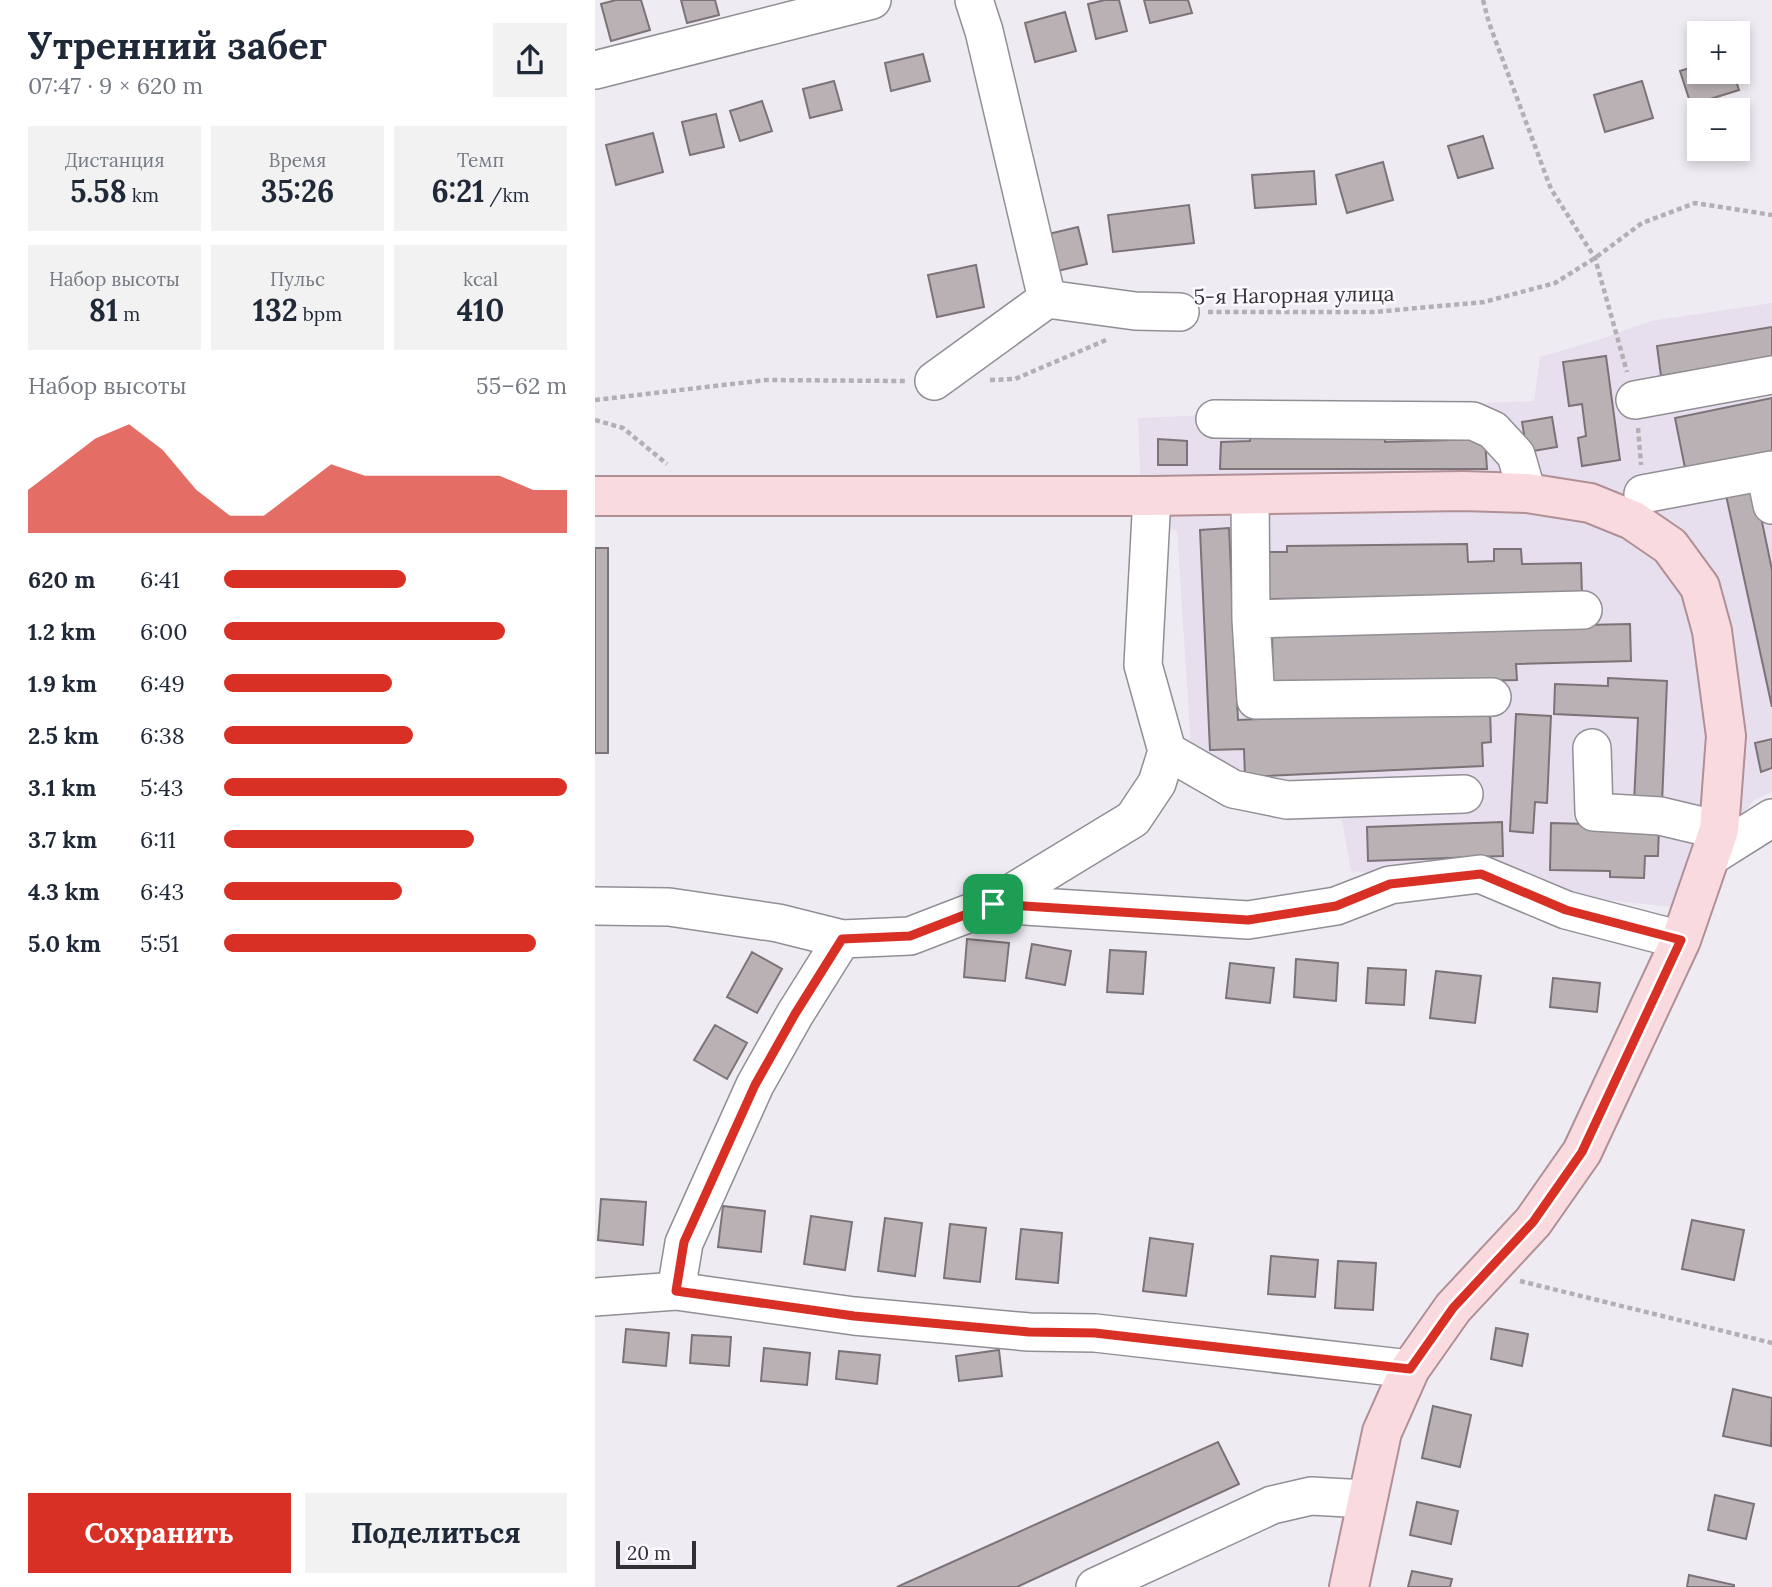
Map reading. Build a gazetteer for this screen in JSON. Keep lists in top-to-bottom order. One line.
{"streets":{"path":["5-я Нагорная улица"]},"scale_bar":"20 m","page":{"heading":["Утренний забег","07:47 · 9 × 620 m"],"map_buttons":["+","−"],"stats":[["Дистанция","5.58 km"],["Время","35:26"],["Темп","6:21 /km"],["Набор высоты","81 m"],["Пульс","132 bpm"],["kcal","410"]],"chart":["Набор высоты","55–62 m"],"list":[{"name":"620 m","note":"6:41"},{"name":"1.2 km","note":"6:00"},{"name":"1.9 km","note":"6:49"},{"name":"2.5 km","note":"6:38"},{"name":"3.1 km","note":"5:43"},{"name":"3.7 km","note":"6:11"},{"name":"4.3 km","note":"6:43"},{"name":"5.0 km","note":"5:51"}],"buttons":["Сохранить","Поделиться"],"scale":"20 m"}}
